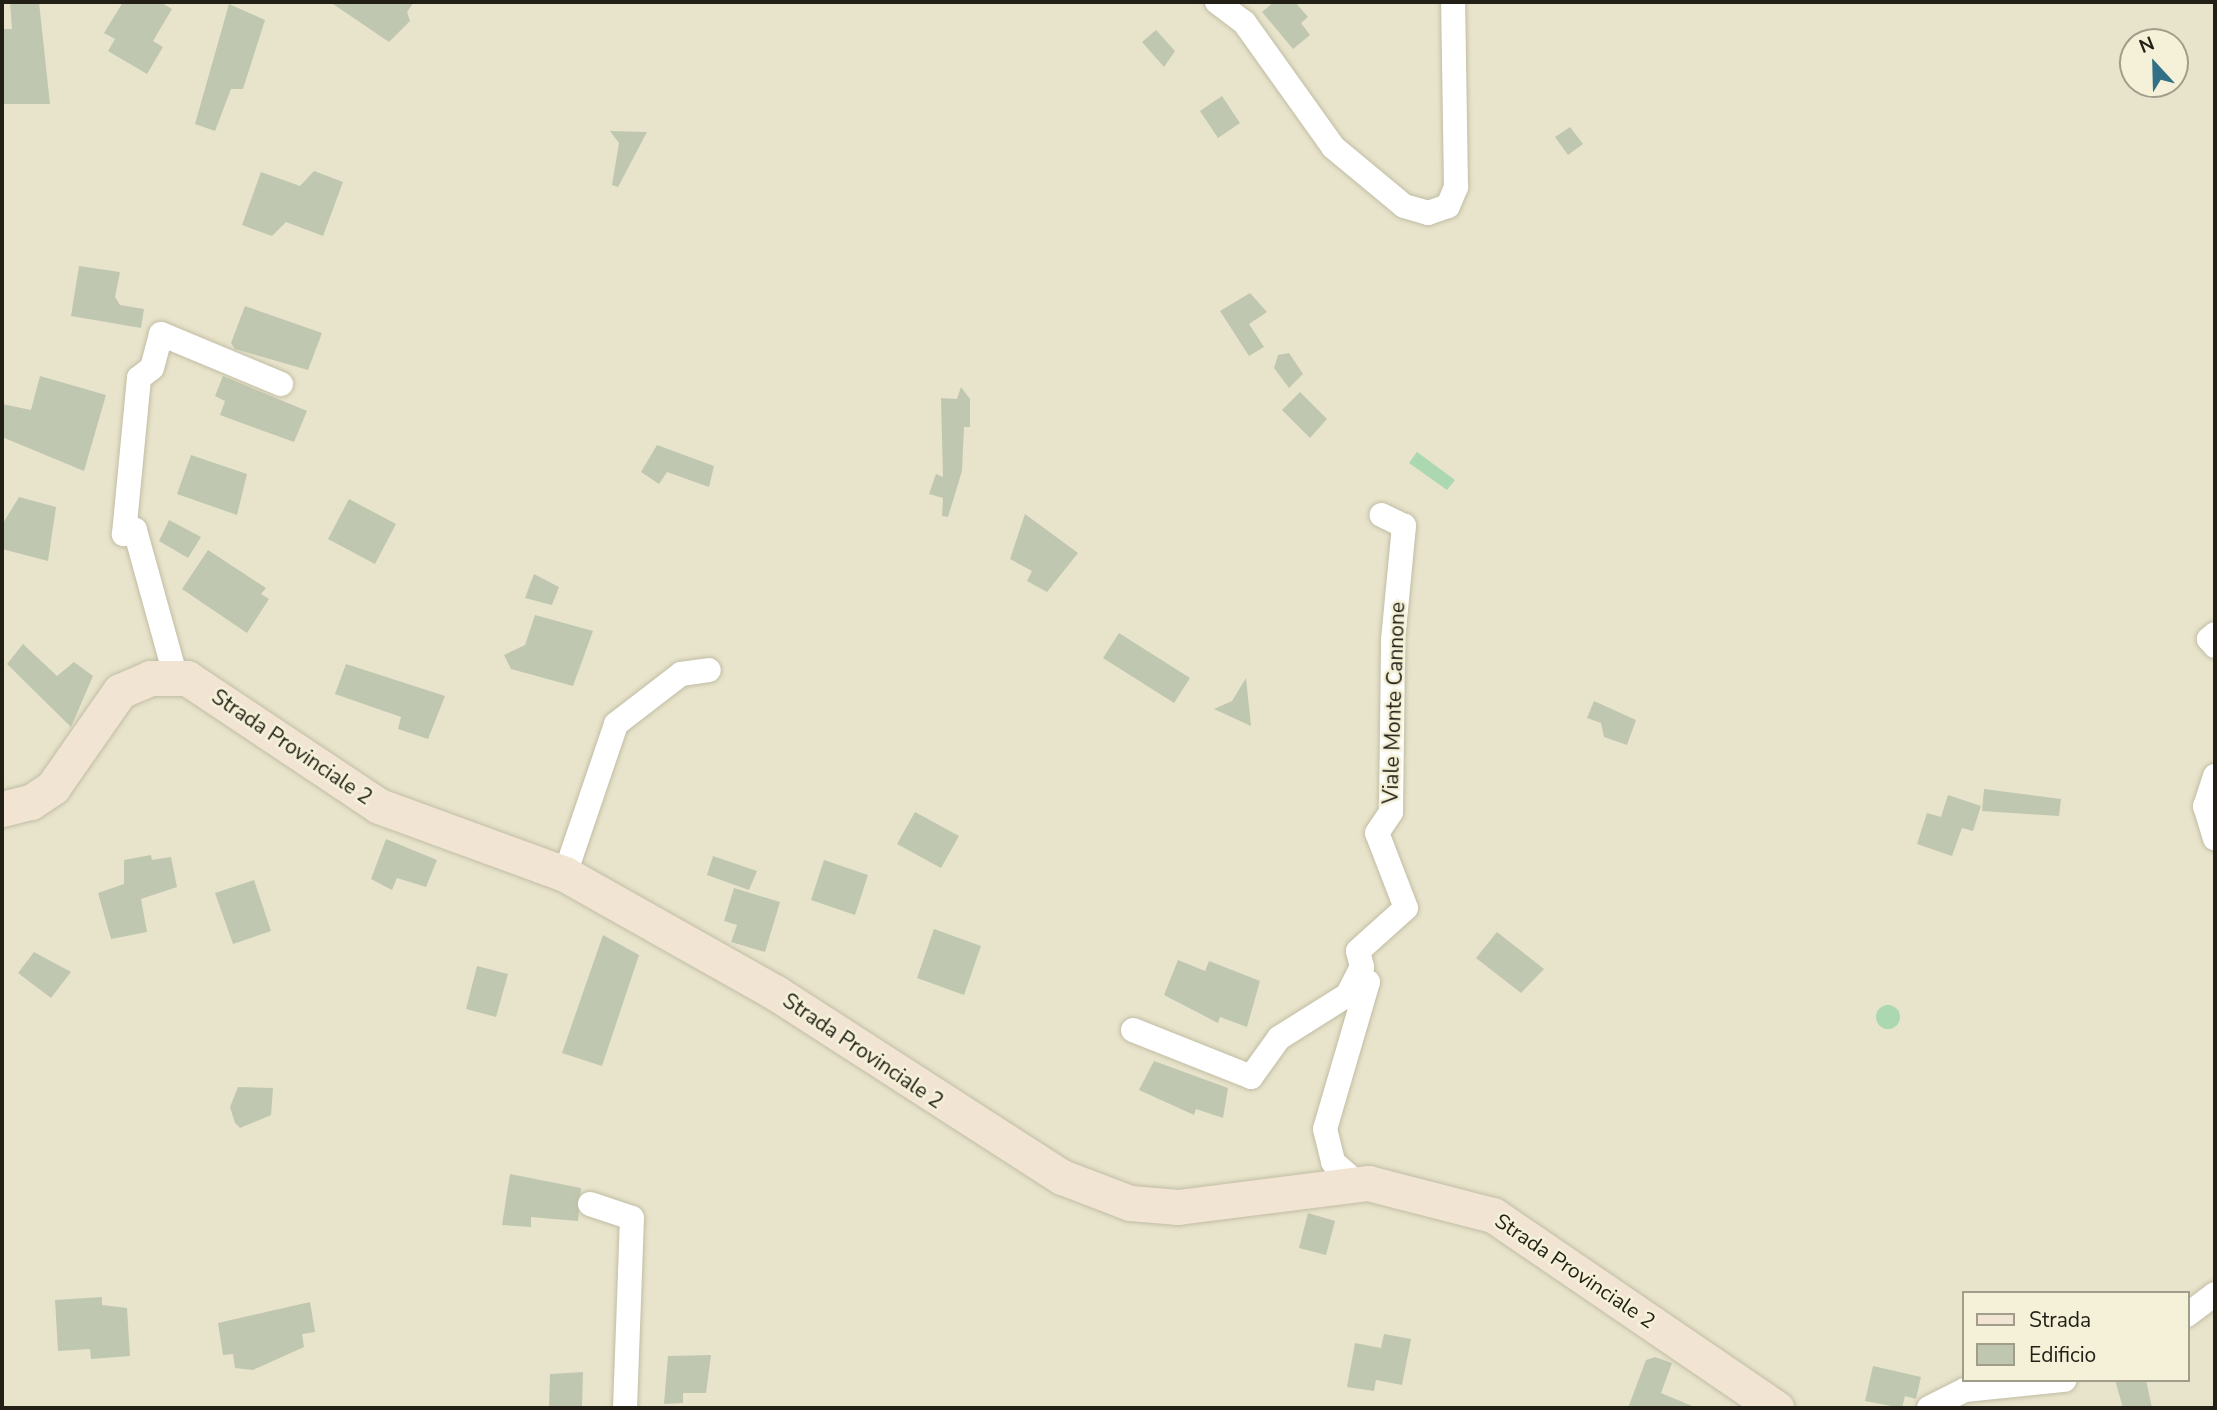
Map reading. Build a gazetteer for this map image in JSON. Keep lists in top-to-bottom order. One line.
{"streets":{"street":["Viale Monte Cannone","Strada Provinciale 2"]},"legend":["Strada","Edificio"],"north":"top"}
